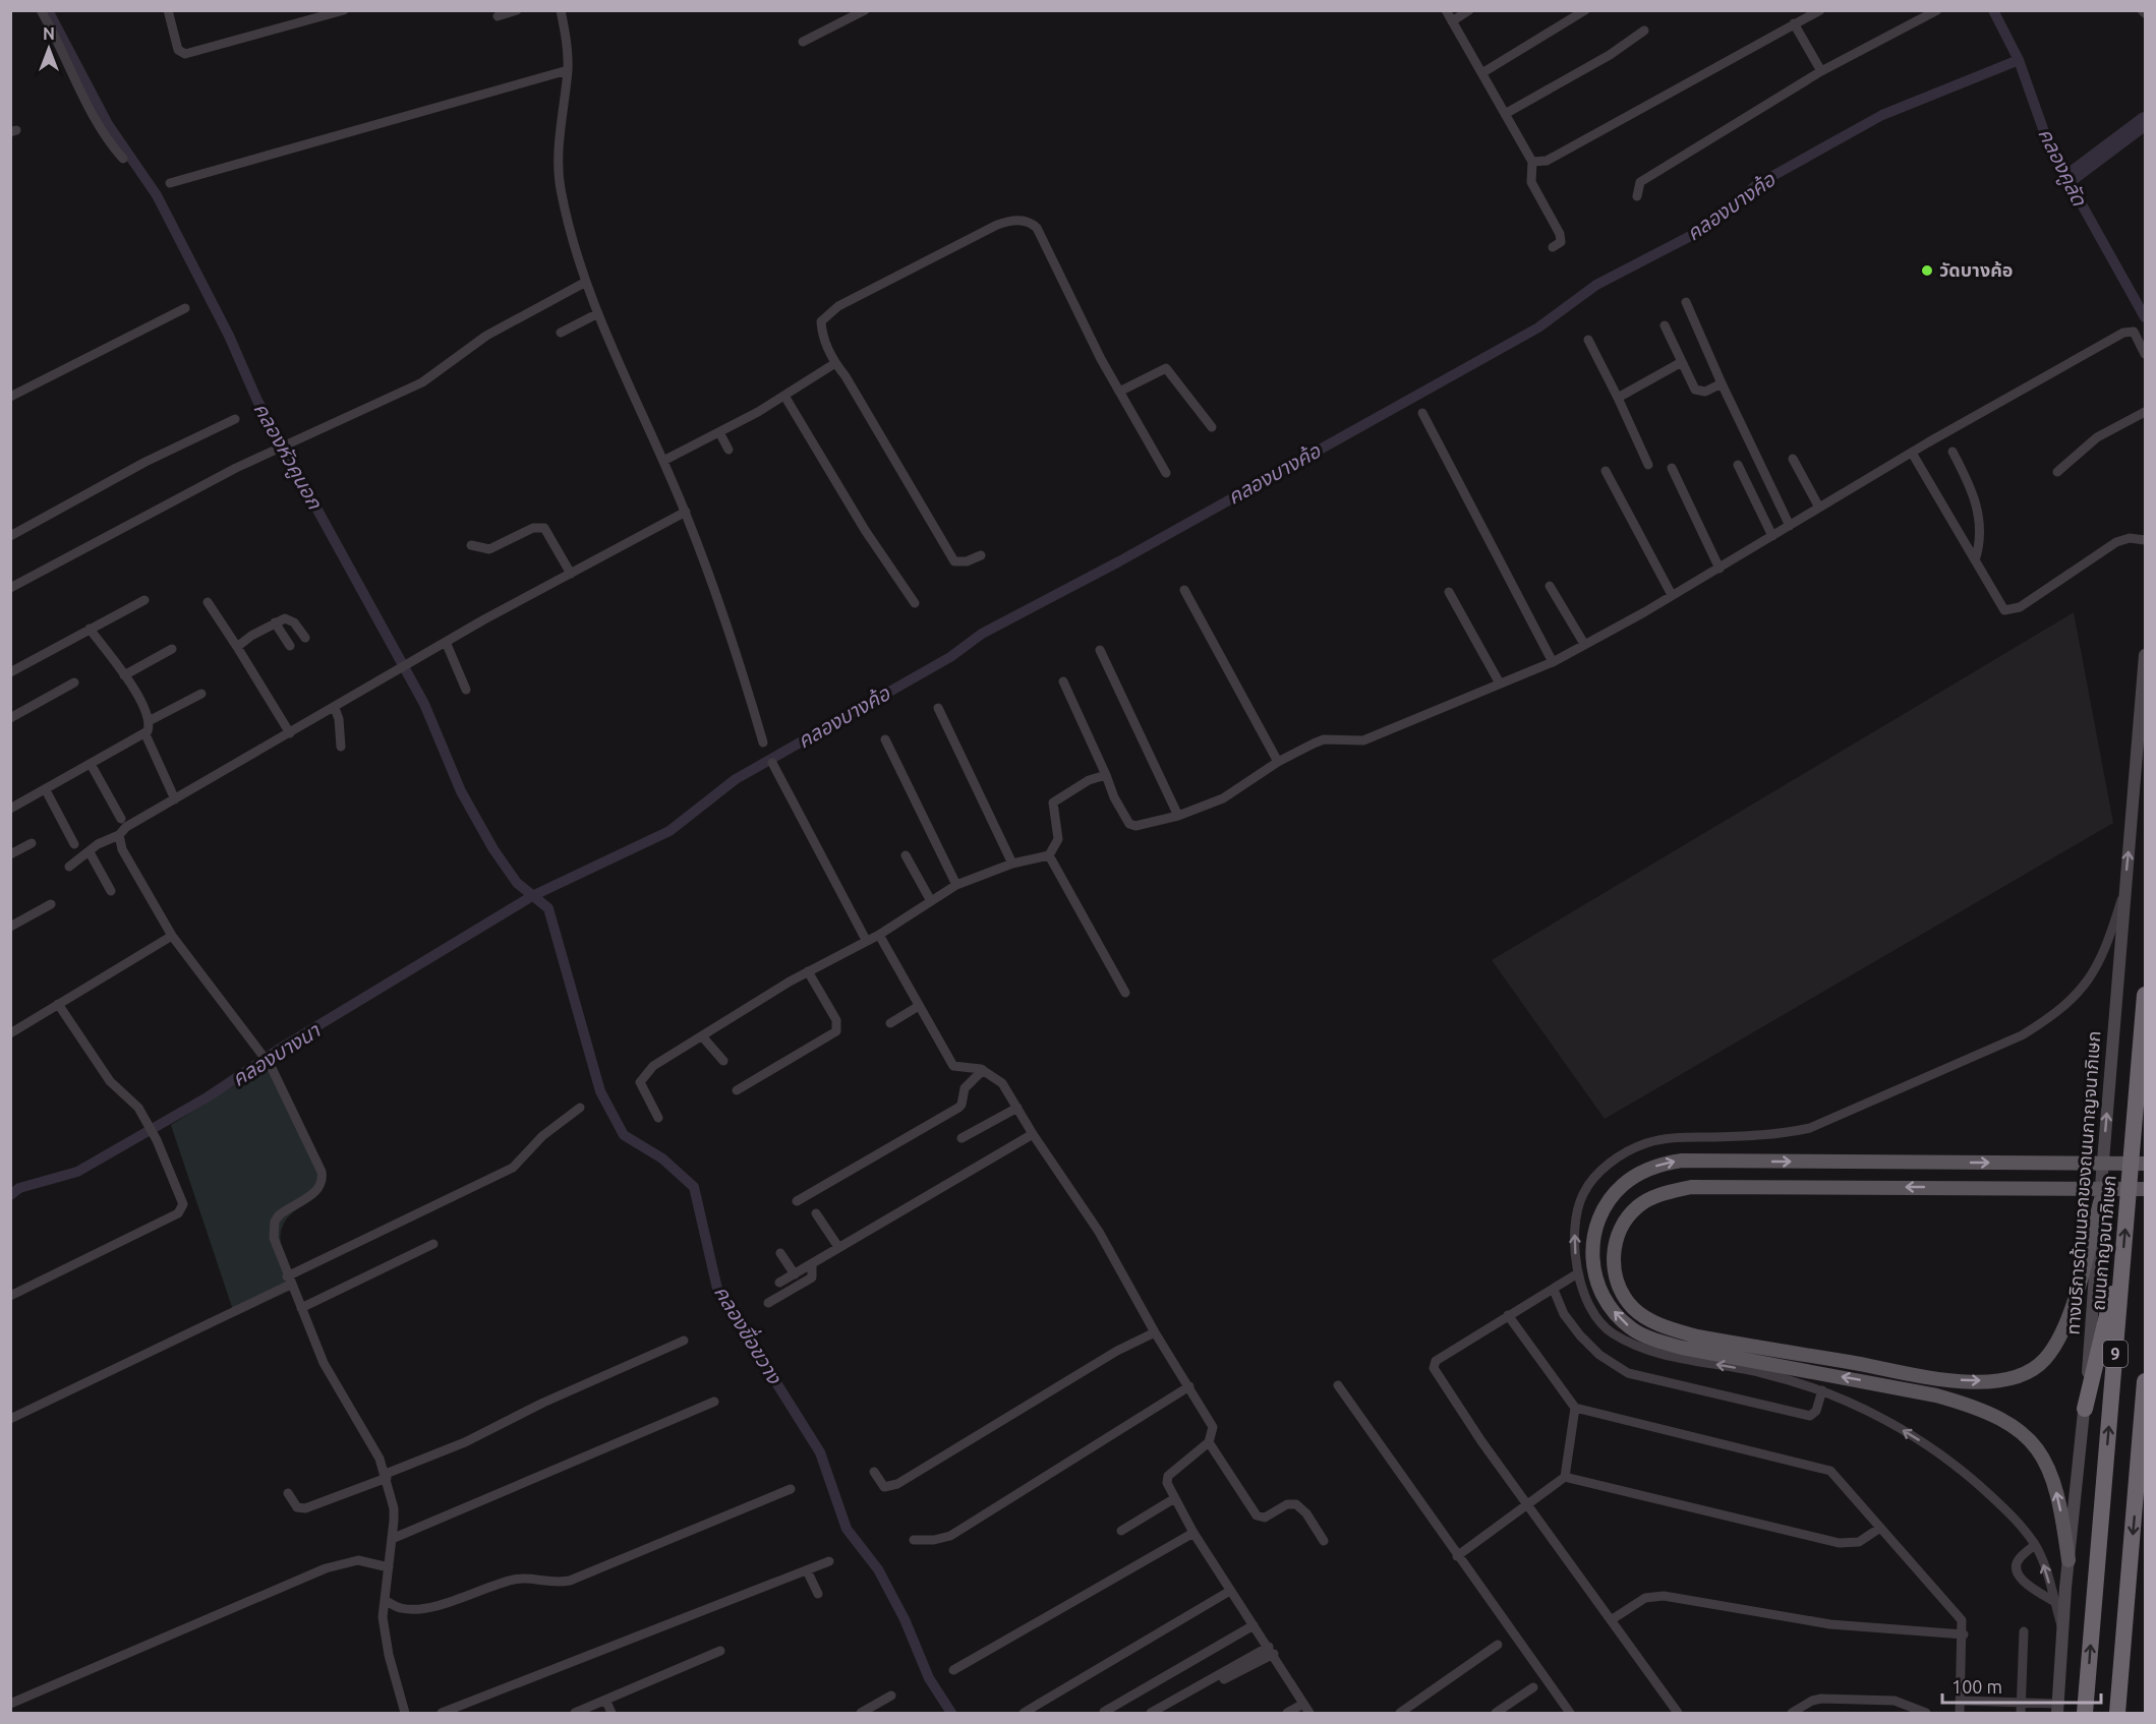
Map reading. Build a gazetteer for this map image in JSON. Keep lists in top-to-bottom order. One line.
{"streets":{"highway":["ถนนกาญจนาภิเษก","9"],"main road":["ทางบริการด้านนอกของถนนกาญจนาภิเษก"]},"one_way":["ทางบริการด้านนอกของถนนกาญจนาภิเษก"],"water":["คลองคูลัด","คลองบางค้อ","คลองหัวคูนอก","คลองบางนา","คลองขื่อขวาง"],"places":["วัดบางค้อ"],"scale_bar":"100 m","north":"top"}
